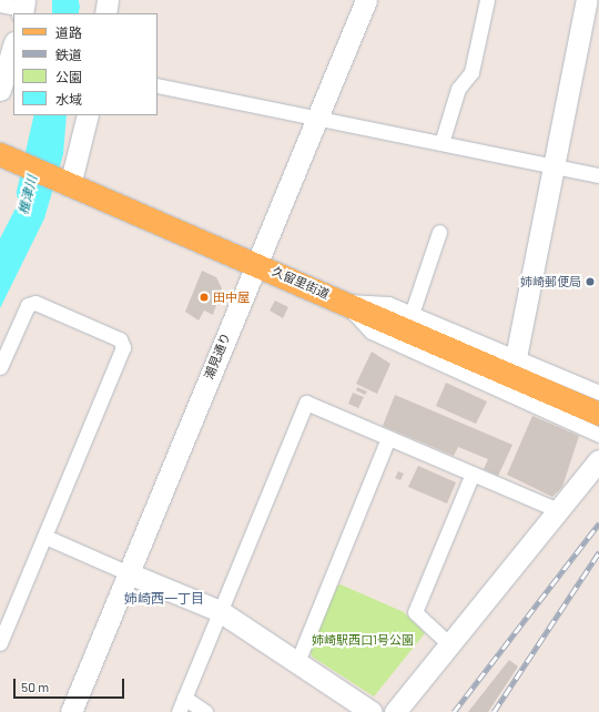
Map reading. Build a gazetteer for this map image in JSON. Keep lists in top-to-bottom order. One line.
{"streets":{"main road":["久留里街道"],"street":["潮見通り"]},"crossings":[["久留里街道","潮見通り"]],"districts":["姉崎西一丁目"],"water":["椎津川"],"parks":["姉崎駅西口1号公園"],"places":["姉崎郵便局","田中屋"],"legend":["道路","鉄道","公園","水域"],"scale_bar":"50 m"}
